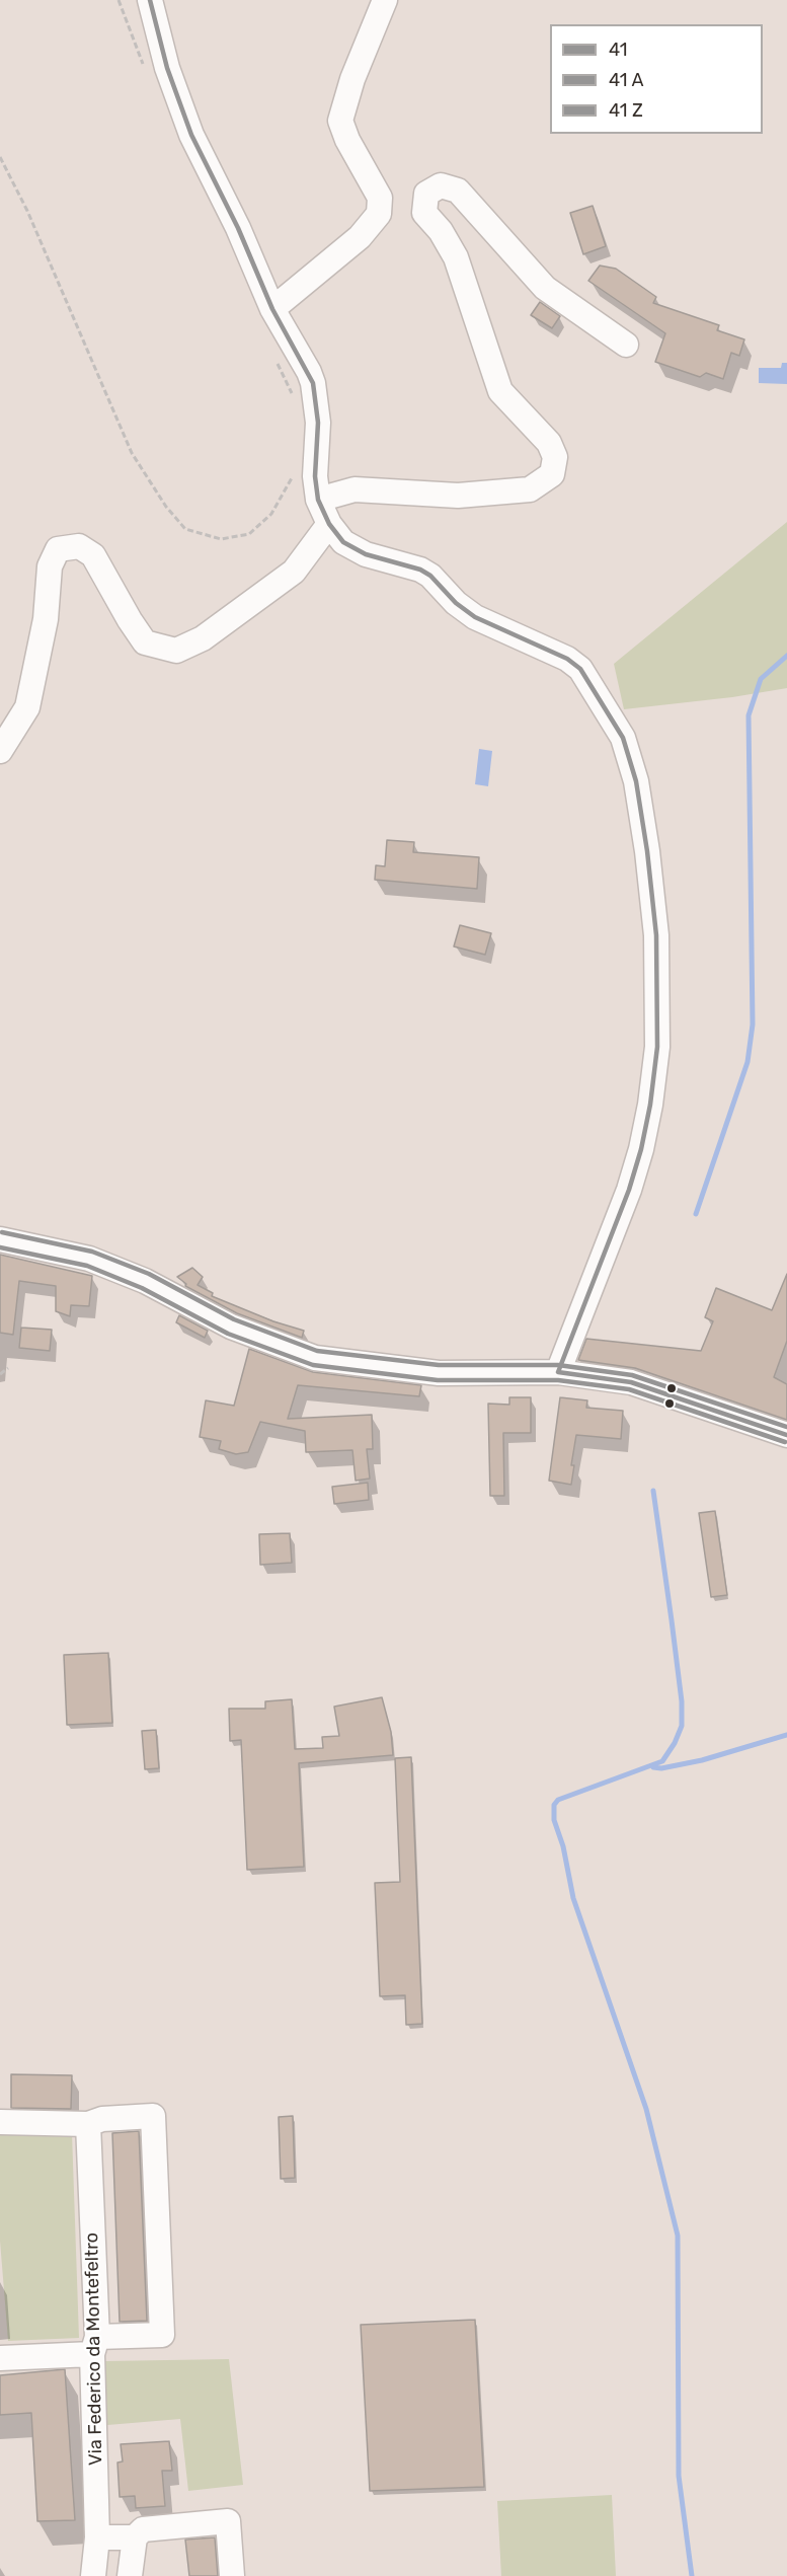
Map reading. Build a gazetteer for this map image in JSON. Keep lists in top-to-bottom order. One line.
{"streets":{"street":["Via Federico da Montefeltro"]},"lines":["transit line 41"],"legend":["41","41 A","41 Z"]}
